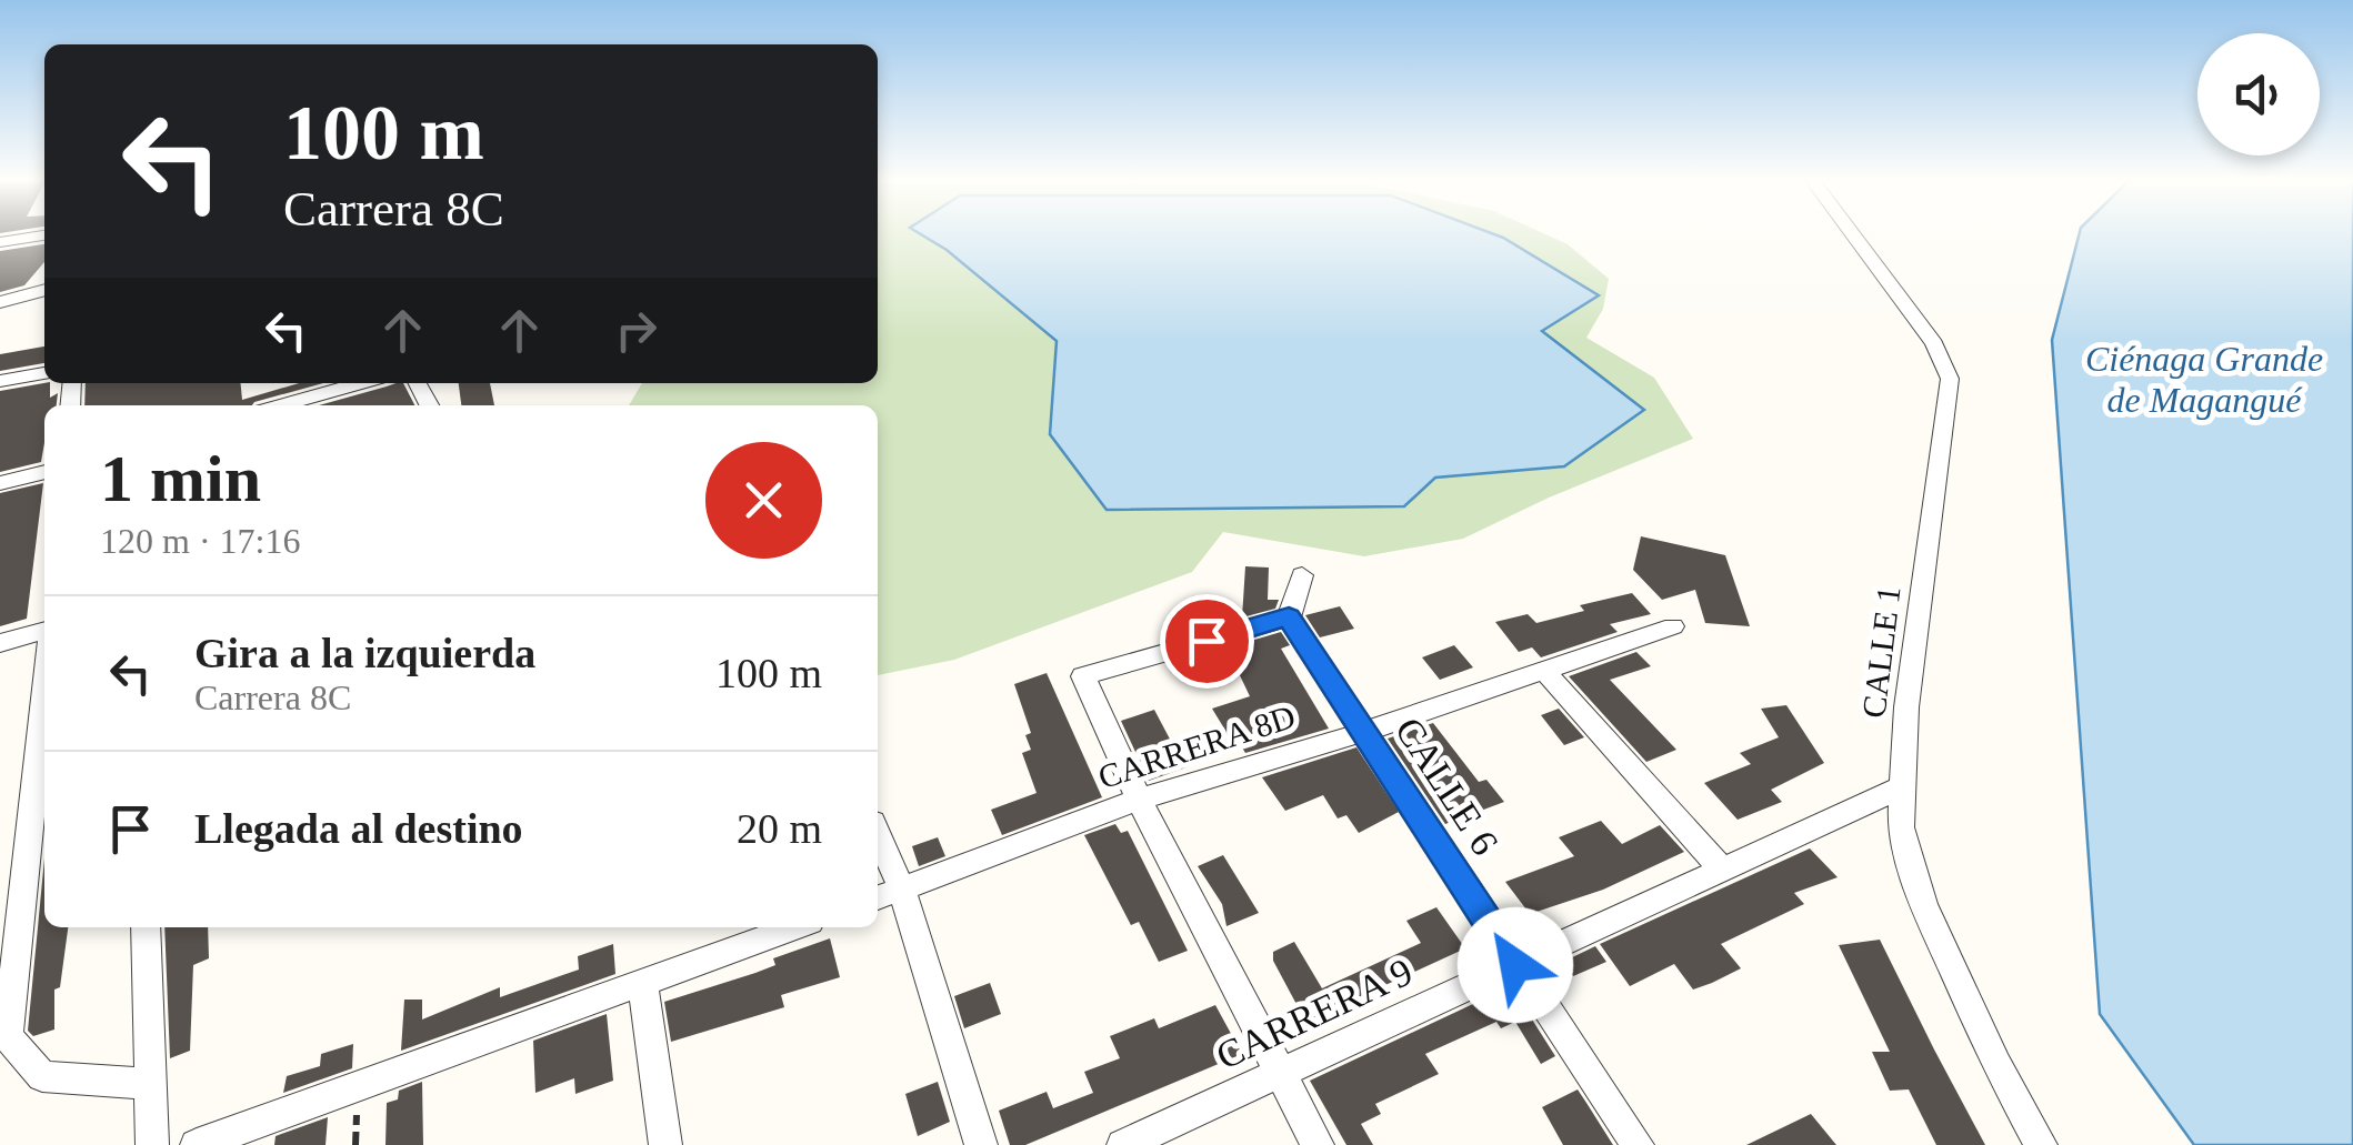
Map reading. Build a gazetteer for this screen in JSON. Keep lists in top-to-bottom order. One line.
{"streets":{"street":["CALLE 1","CARRERA 8D","CALLE 6","CARRERA 9"]},"crossings":[["CALLE 1","CARRERA 9"],["CARRERA 8D","CALLE 6"],["CALLE 6","CARRERA 9"]],"water":["Ciénaga Grande de Magangué"],"page":{"turn":["100 m","Carrera 8C"],"heading":["1 min","120 m · 17:16"],"list":[{"name":"Gira a la izquierda","note":"Carrera 8C","value":"100 m"},{"name":"Llegada al destino","value":"20 m"}]}}
